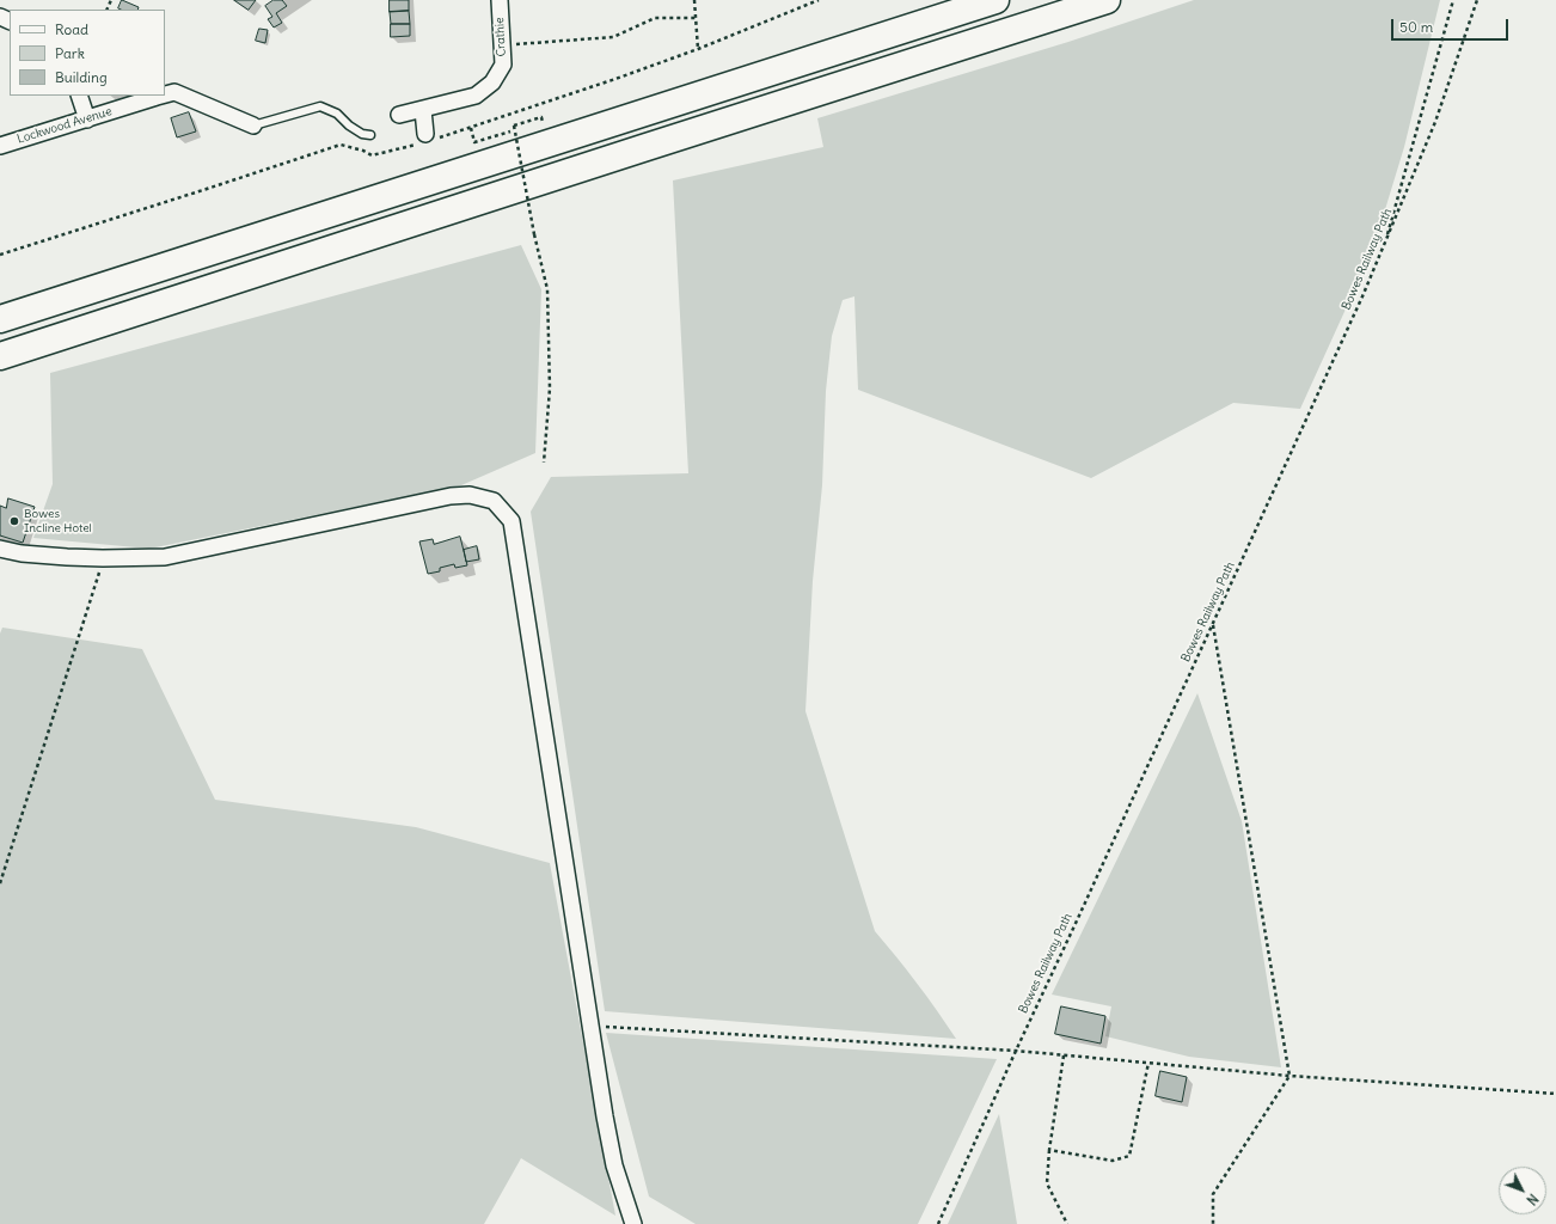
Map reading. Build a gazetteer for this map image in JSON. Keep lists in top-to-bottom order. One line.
{"streets":{"street":["Crathie","Lockwood Avenue"],"path":["Bowes Railway Path"]},"places":["Bowes Incline Hotel"],"legend":["Road","Park","Building"],"scale_bar":"50 m","north":"bottom right"}
